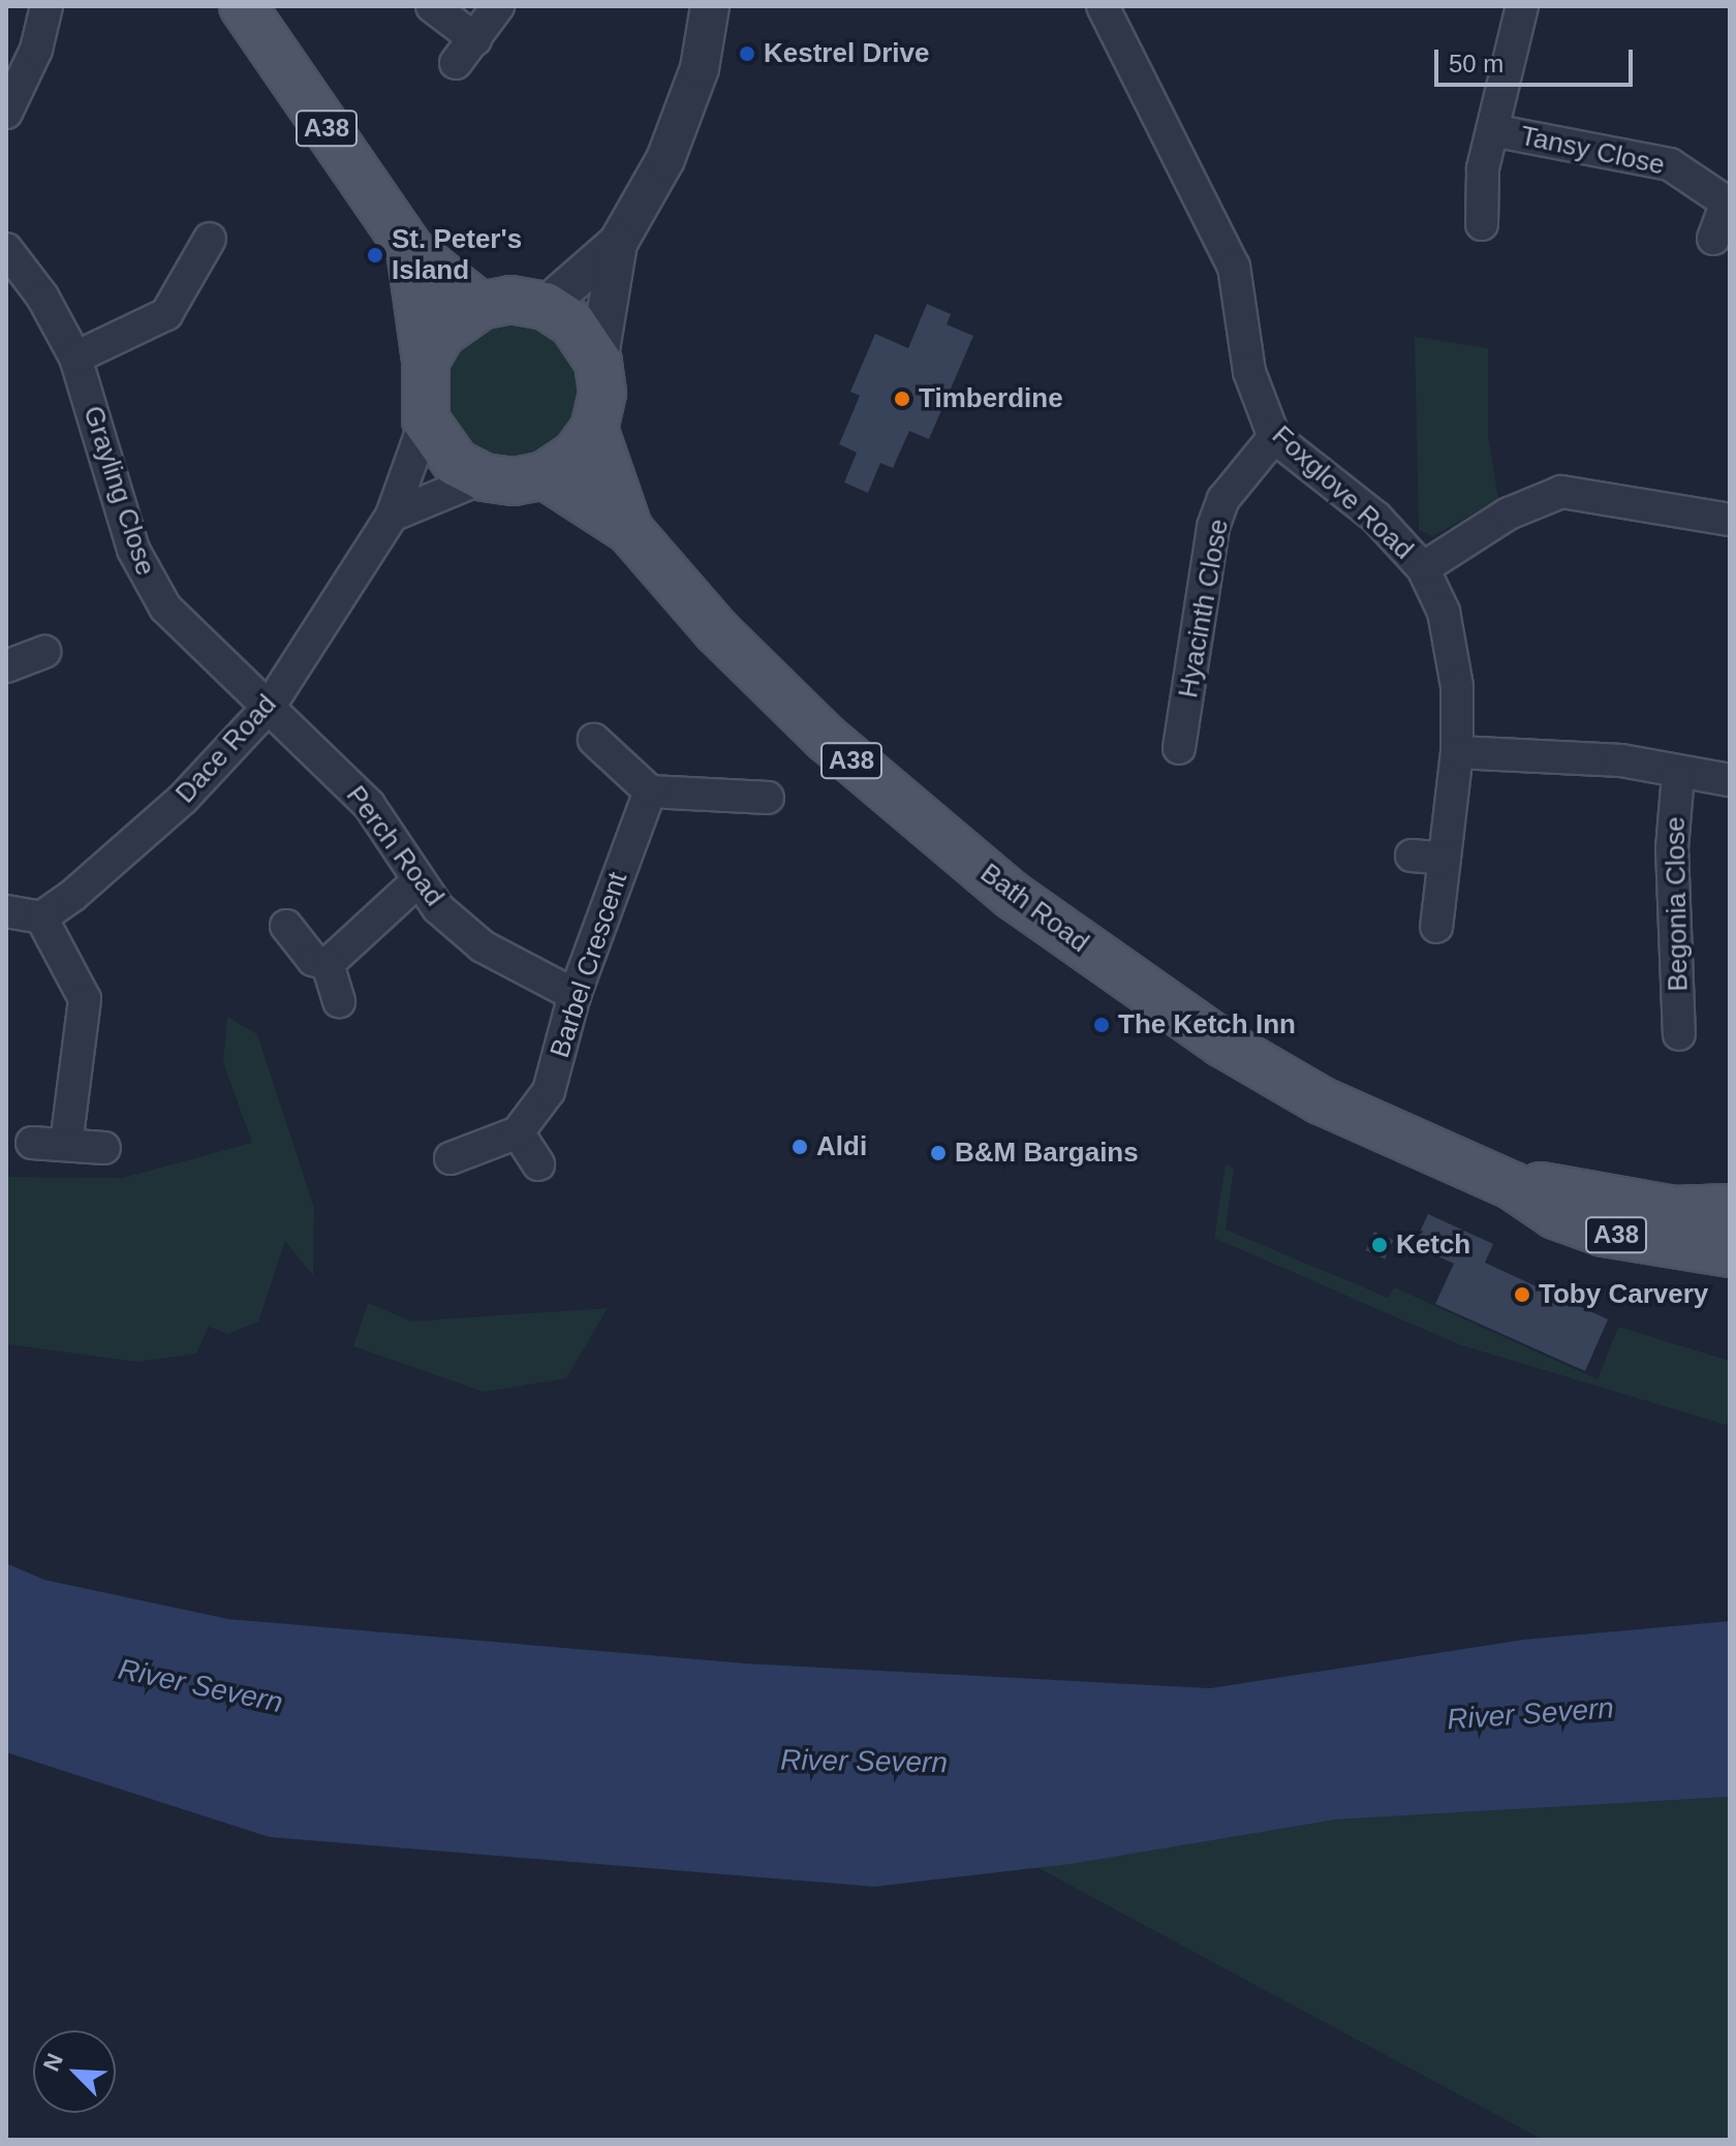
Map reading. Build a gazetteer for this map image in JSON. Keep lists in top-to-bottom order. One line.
{"streets":{"main road":["A38","Bath Road"],"street":["Tansy Close","Grayling Close","Foxglove Road","Hyacinth Close","Dace Road","Perch Road","Begonia Close","Barbel Crescent"]},"crossings":[["A38","Dace Road"],["A38","Bath Road"],["Grayling Close","Dace Road"],["Grayling Close","Perch Road"],["Foxglove Road","Hyacinth Close"],["Dace Road","Perch Road"],["Dace Road","Bath Road"],["Perch Road","Barbel Crescent"]],"water":["River Severn"],"places":["Kestrel Drive","St. Peter's Island","Timberdine","The Ketch Inn","Aldi","B&M Bargains","Ketch","Toby Carvery"],"scale_bar":"50 m","north":"top left"}
